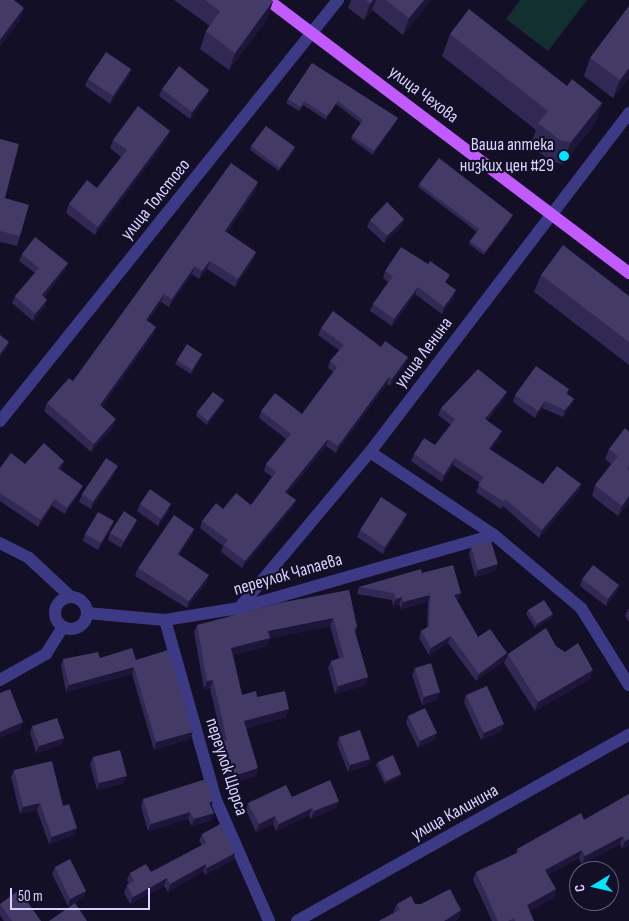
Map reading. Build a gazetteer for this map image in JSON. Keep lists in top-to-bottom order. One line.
{"streets":{"main road":["улица Чехова"],"street":["улица Толстого","улица Ленина","переулок Чапаева","переулок Щорса","улица Калинина"]},"crossings":[["улица Чехова","улица Толстого"],["улица Чехова","улица Ленина"],["улица Ленина","переулок Чапаева"],["переулок Чапаева","переулок Щорса"]],"places":["Ваша аптека низких цен #29"],"scale_bar":"50 m","north":"left"}
